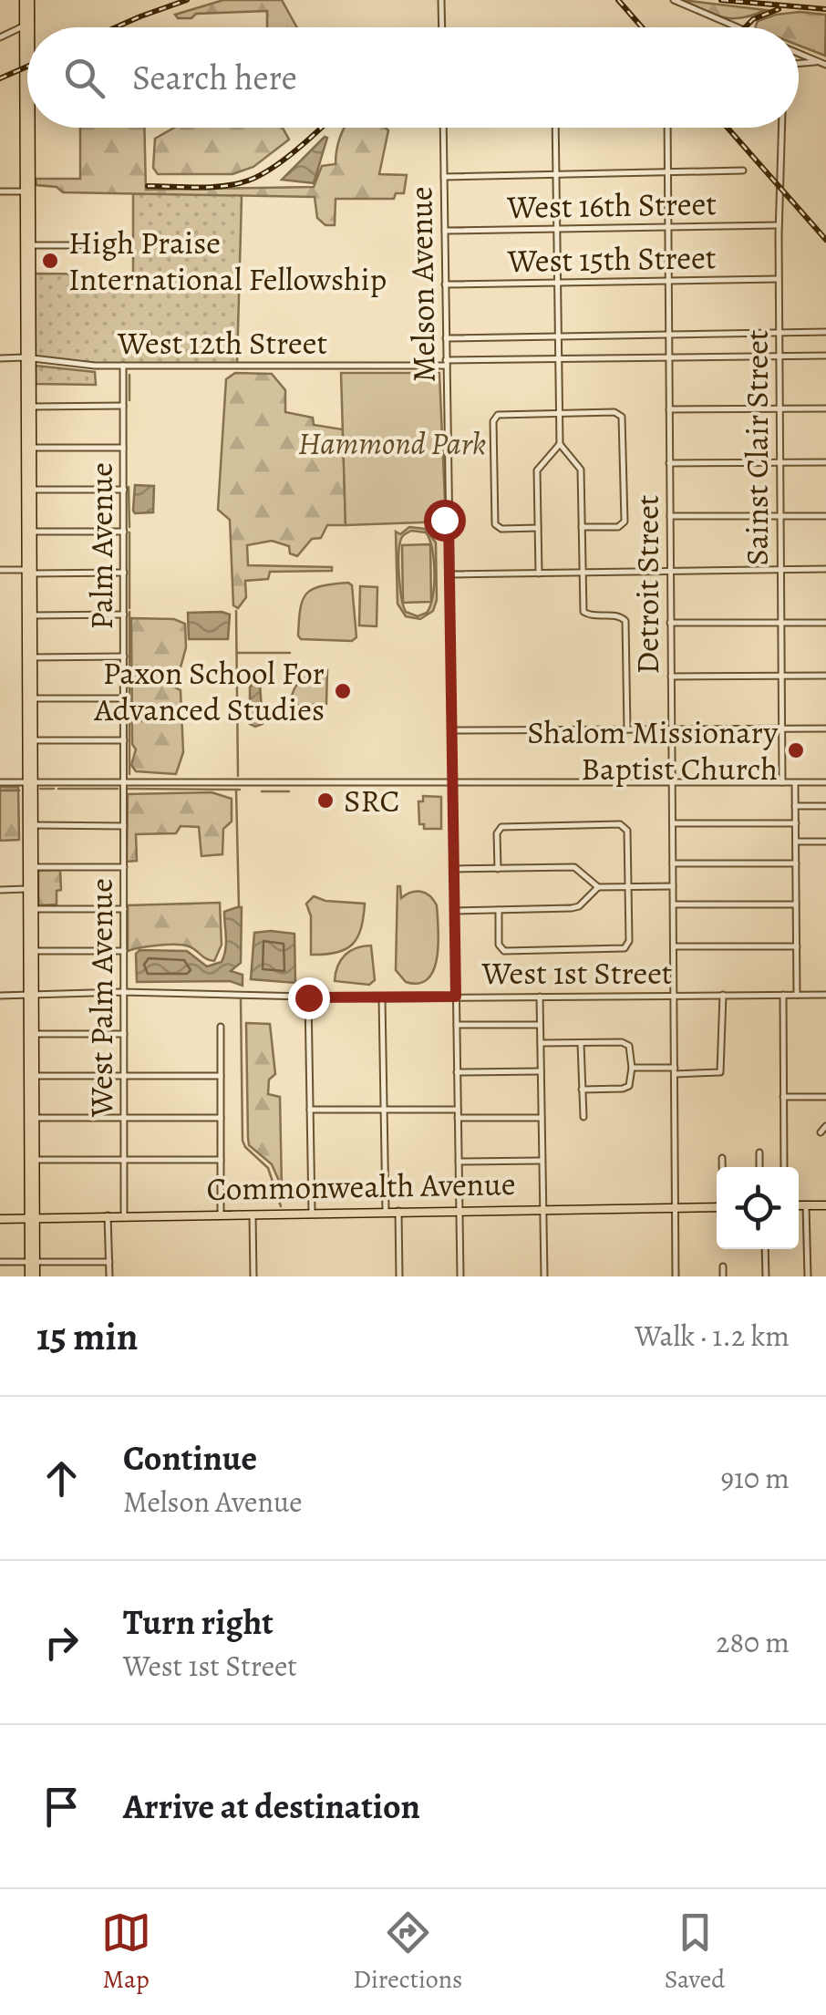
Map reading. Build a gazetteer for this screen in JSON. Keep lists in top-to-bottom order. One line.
{"streets":{"main road":["Commonwealth Avenue"],"street":["West 16th Street","West 15th Street","Melson Avenue","West 12th Street","Sainst Clair Street","Palm Avenue","Detroit Street","West 1st Street","West Palm Avenue"]},"crossings":[["West 16th Street","Melson Avenue"],["West 16th Street","Sainst Clair Street"],["West 16th Street","Detroit Street"],["West 15th Street","Melson Avenue"],["West 15th Street","Sainst Clair Street"],["West 15th Street","Detroit Street"],["Melson Avenue","West 12th Street"],["Melson Avenue","West 1st Street"],["Melson Avenue","Commonwealth Avenue"],["West 12th Street","Sainst Clair Street"],["West 12th Street","Palm Avenue"],["West 12th Street","Detroit Street"],["Palm Avenue","West Palm Avenue"],["Detroit Street","West 1st Street"],["Detroit Street","Commonwealth Avenue"],["West 1st Street","West Palm Avenue"],["West Palm Avenue","Commonwealth Avenue"]],"parks":["Hammond Park"],"places":["High Praise International Fellowship","Paxon School For Advanced Studies","Shalom Missionary Baptist Church","SRC"],"page":{"search":"Search here","heading":["15 min","Walk · 1.2 km"],"list":[["Continue","Melson Avenue","910 m"],["Turn right","West 1st Street","280 m"],"Arrive at destination"],"nav":["Map","Directions","Saved"]}}
